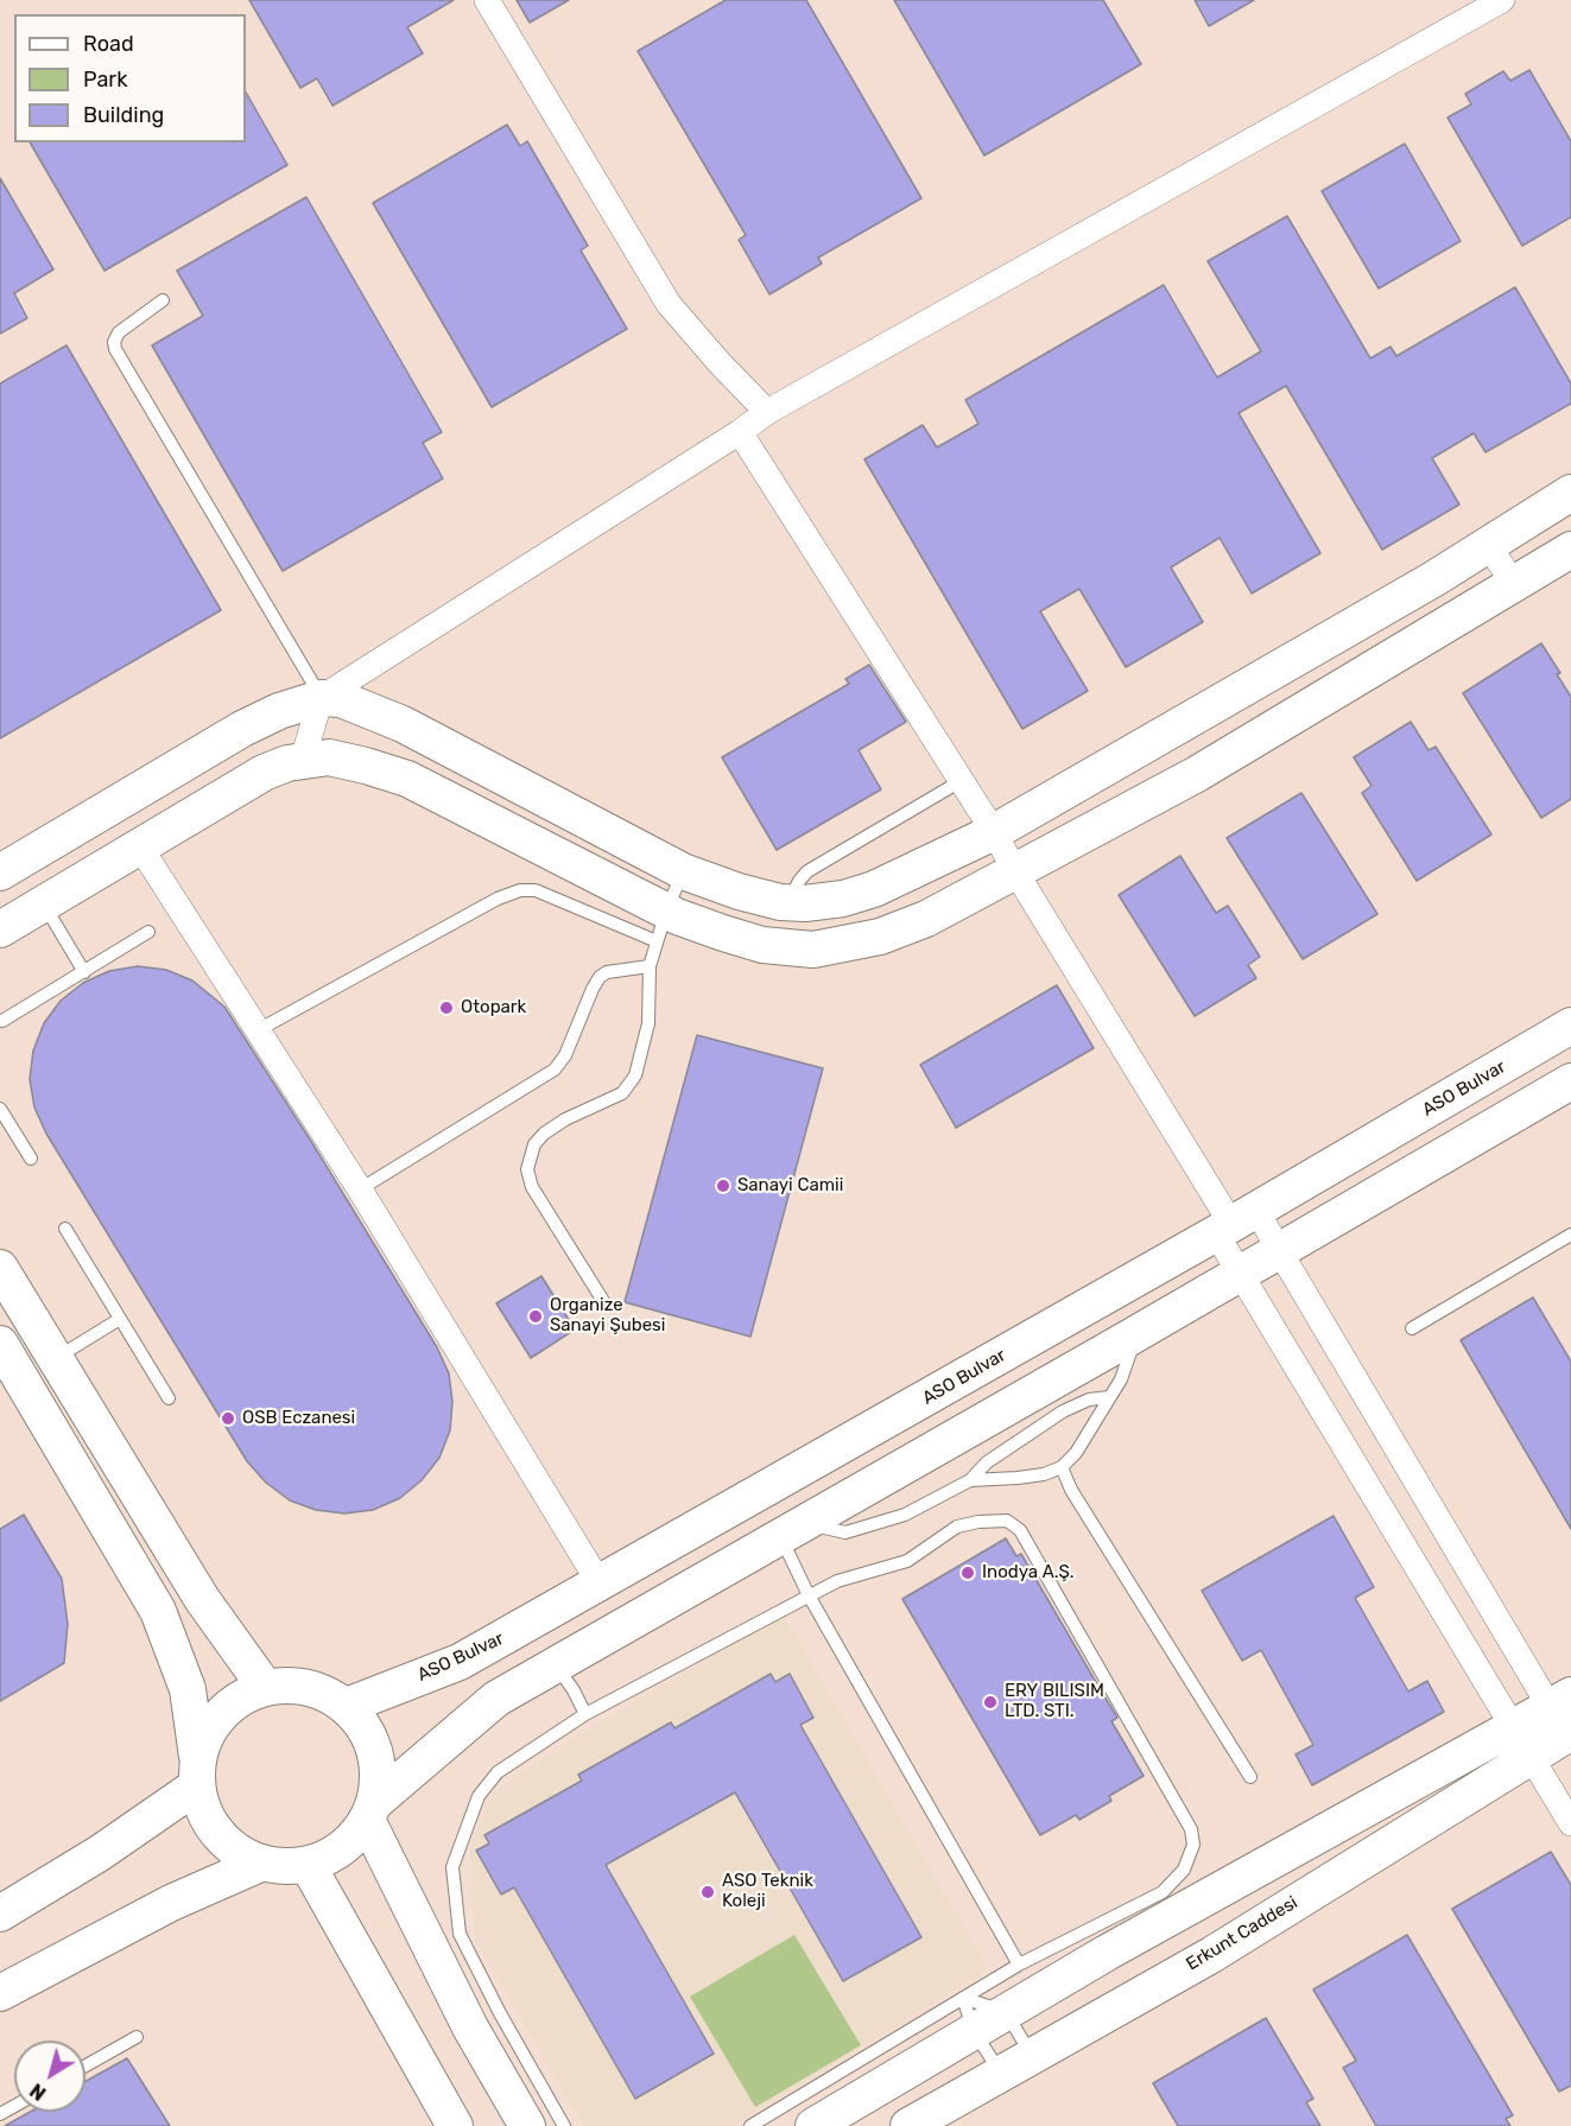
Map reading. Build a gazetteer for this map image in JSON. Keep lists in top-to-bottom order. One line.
{"streets":{"street":["ASO Bulvar","Erkunt Caddesi"]},"places":["Otopark","Sanayi Camii","Organize Sanayi Şubesi","OSB Eczanesi","Inodya A.Ş.","ERY BILISIM LTD. STI.","ASO Teknik Koleji"],"legend":["Road","Park","Building"],"north":"bottom left"}
